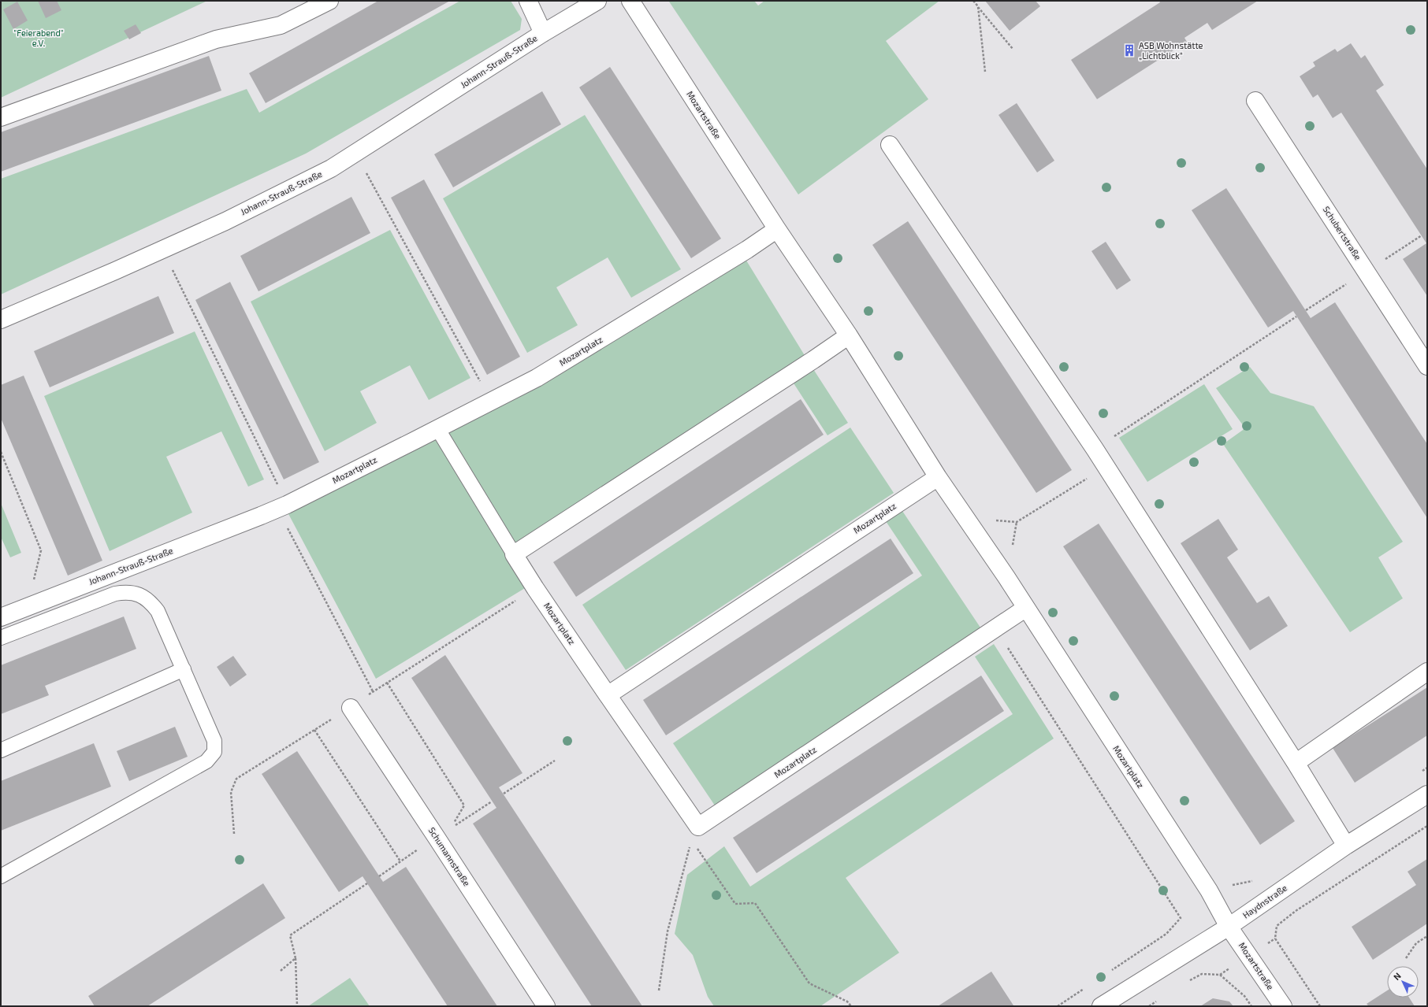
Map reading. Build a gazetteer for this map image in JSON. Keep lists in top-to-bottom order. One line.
{"streets":{"street":["Johann-Strauß-Straße","Mozartstraße","Schubertstraße","Mozartplatz","Schumannstraße","Haydnstraße"]},"crossings":[["Johann-Strauß-Straße","Mozartplatz"],["Mozartstraße","Mozartplatz"],["Mozartstraße","Haydnstraße"],["Mozartplatz","Haydnstraße"]],"parks":["\"Feierabend\" e.V."],"places":{"building":["ASB Wohnstätte „Lichtblick“"]},"north":"top left"}
